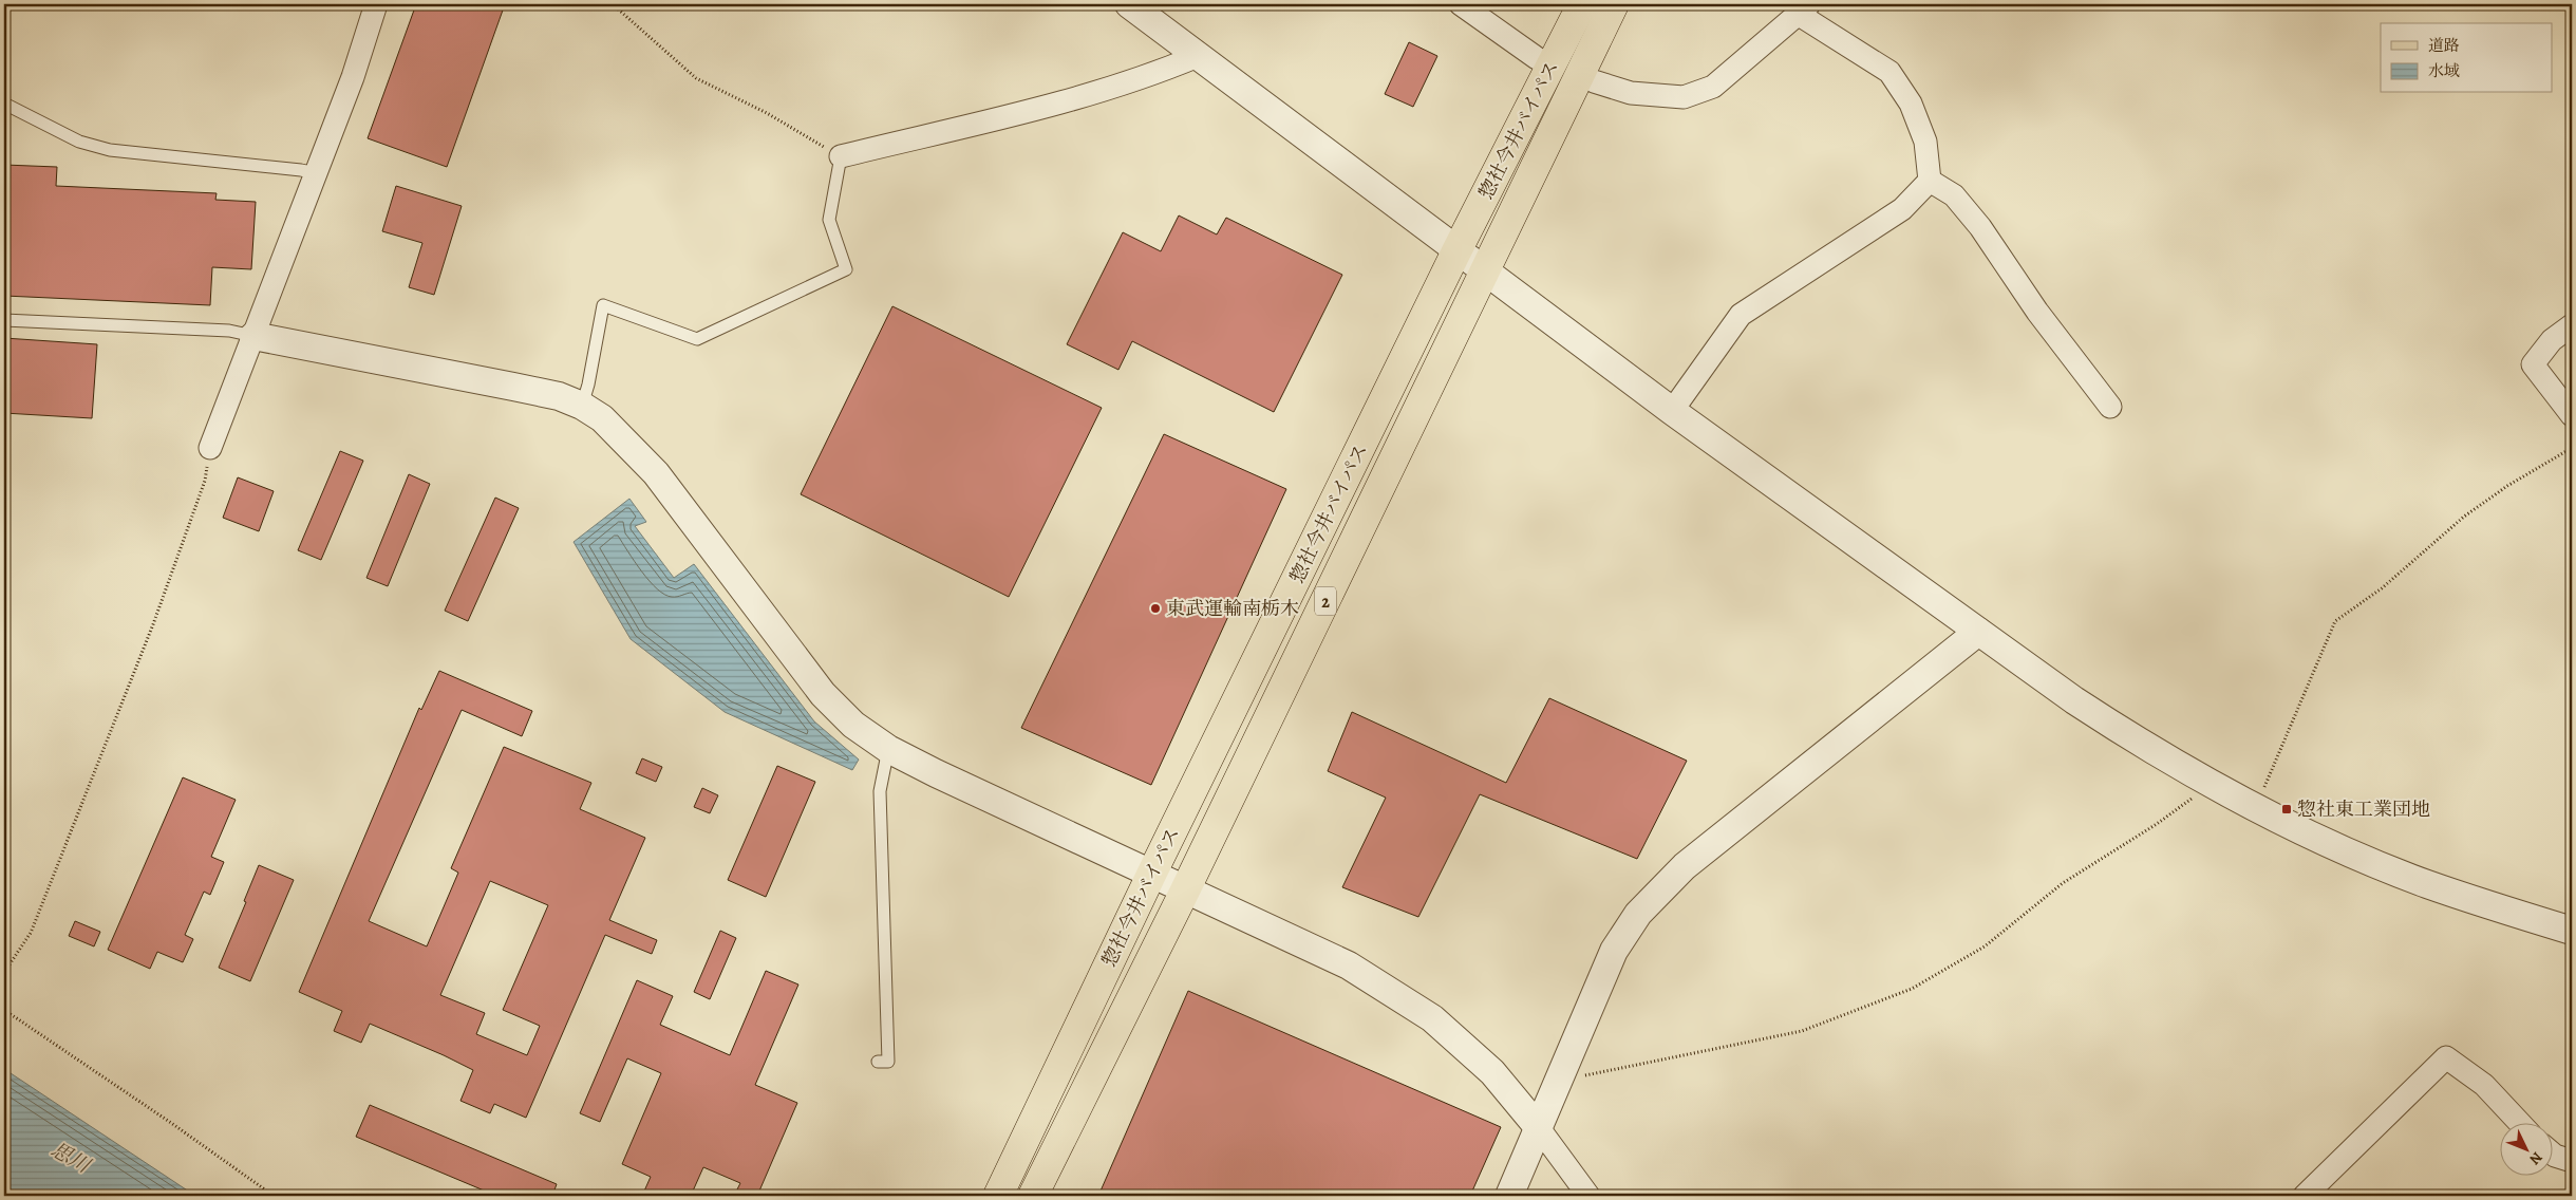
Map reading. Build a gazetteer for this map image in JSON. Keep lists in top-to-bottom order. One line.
{"streets":{"main road":["惣社今井バイパス","2"]},"water":["思川"],"places":{"other":["東武運輸南栃木"],"transit":["惣社東工業団地"]},"legend":["道路","水域"],"north":"bottom right"}
